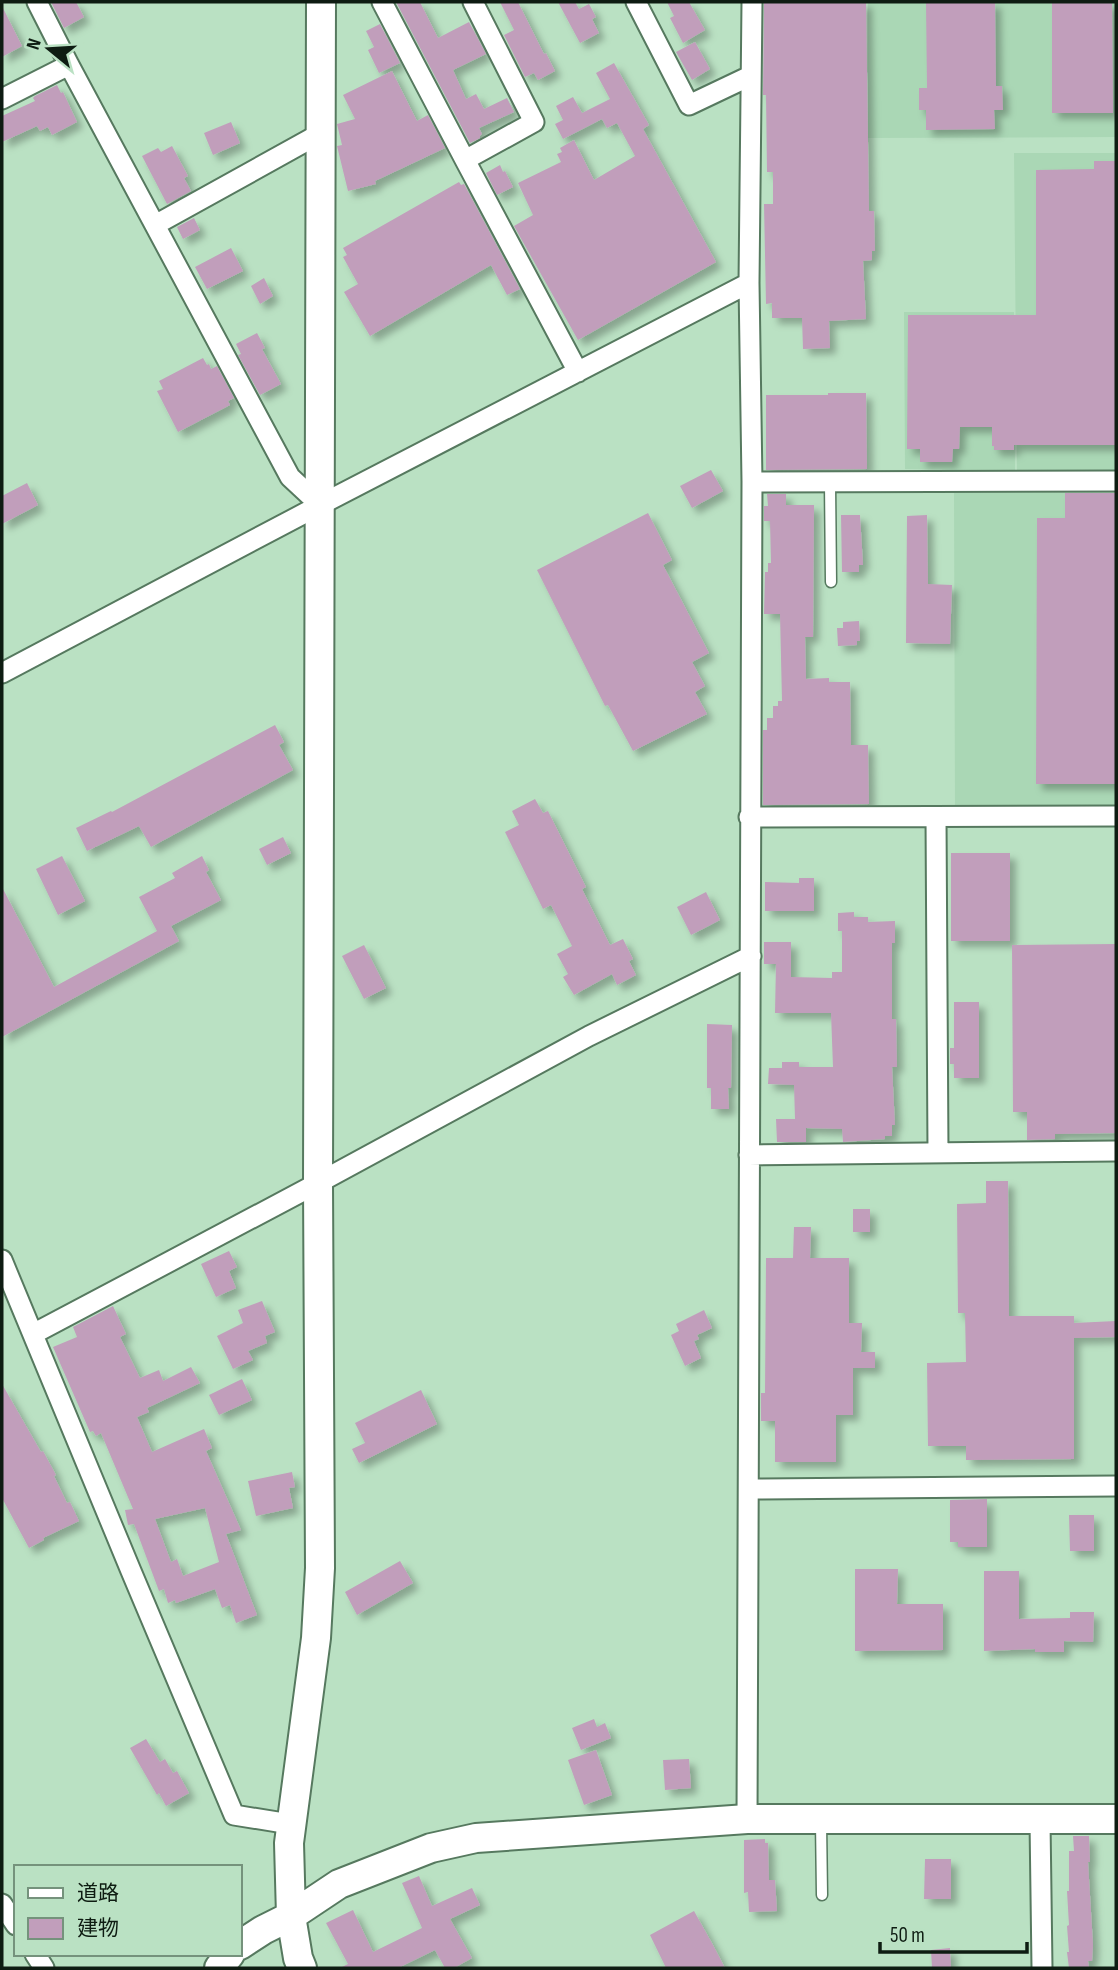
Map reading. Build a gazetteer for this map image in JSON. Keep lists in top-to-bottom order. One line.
{"legend":["道路","建物"],"scale_bar":"50 m","north":"left"}
